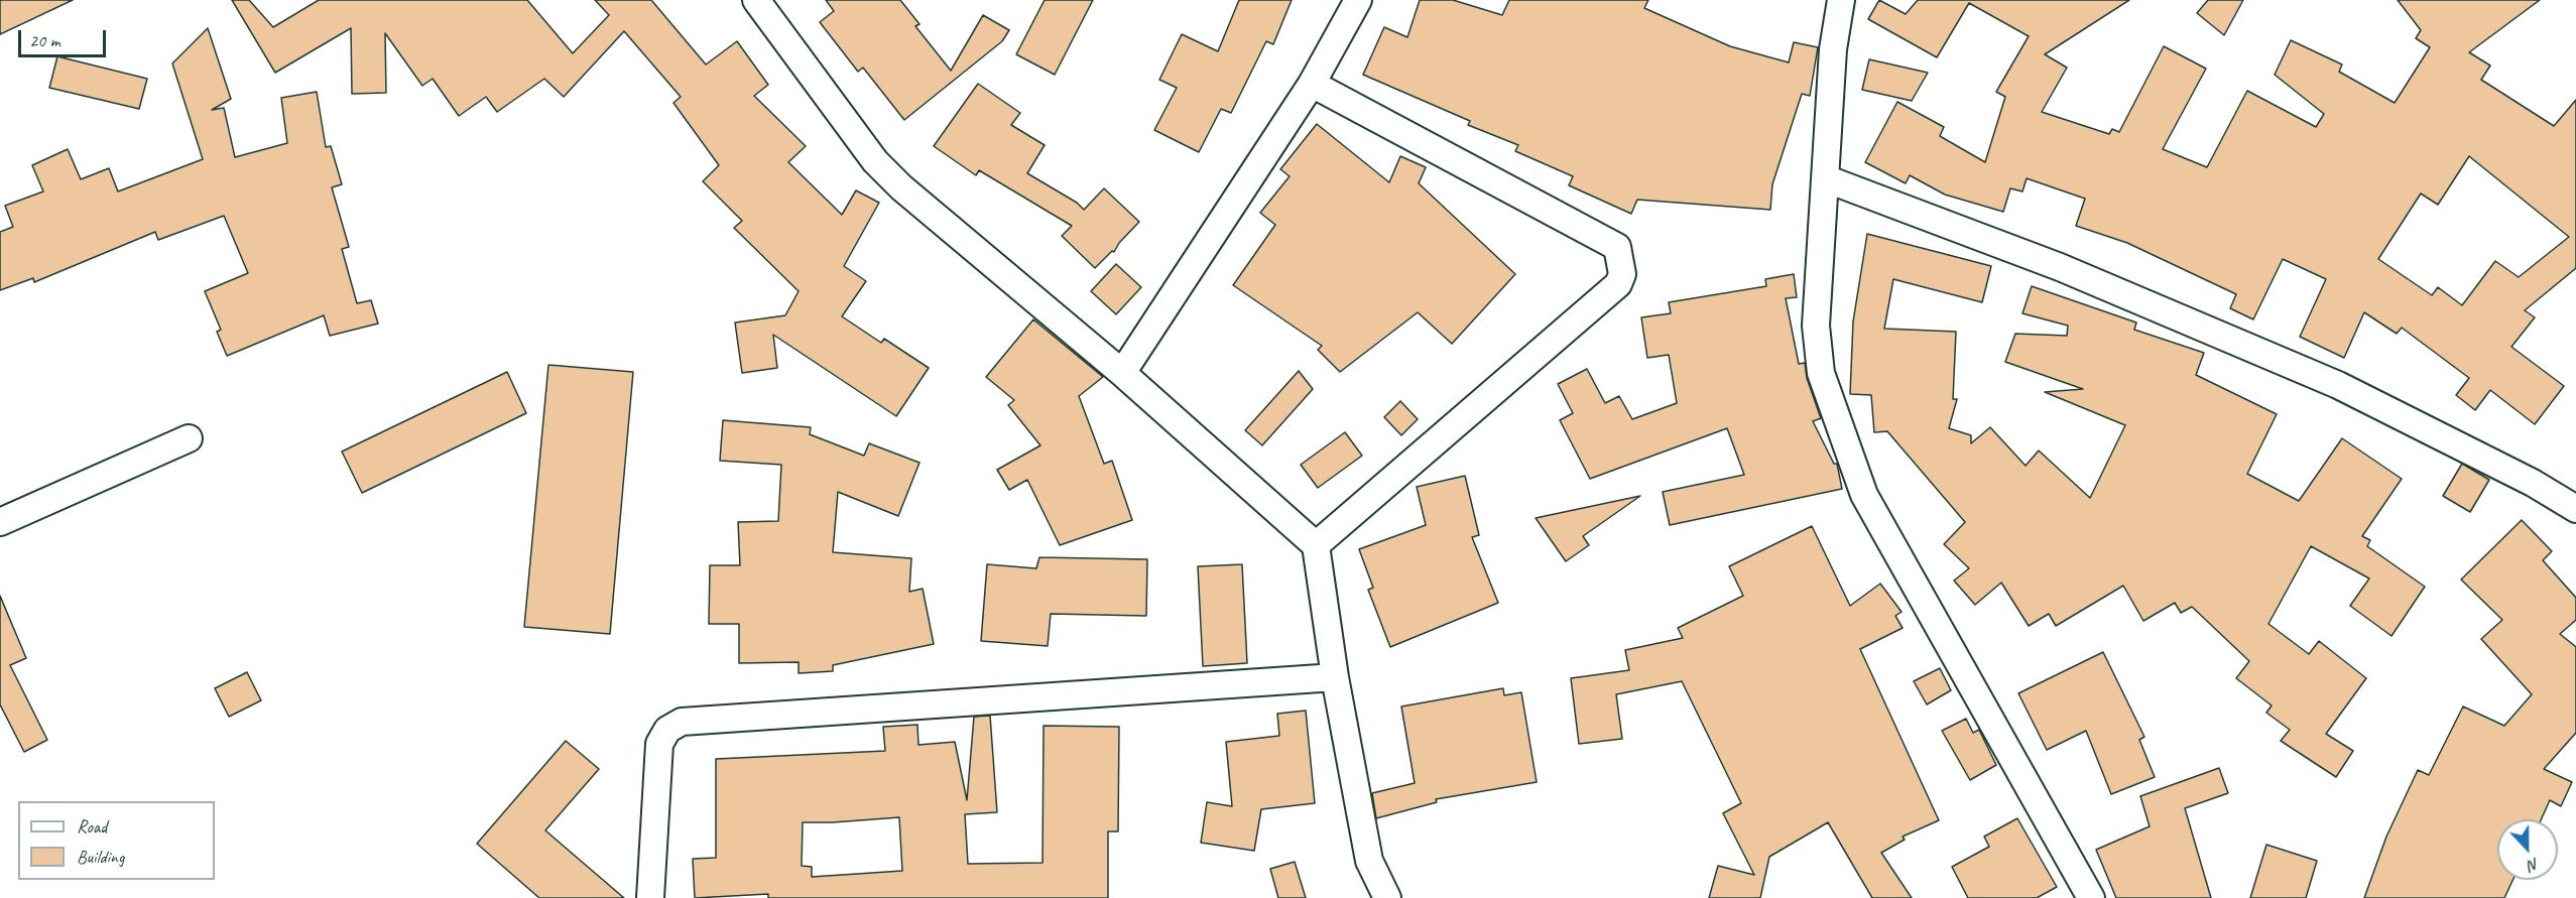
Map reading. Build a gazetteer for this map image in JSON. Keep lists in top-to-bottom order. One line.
{"legend":["Road","Building"],"scale_bar":"20 m","north":"bottom"}
